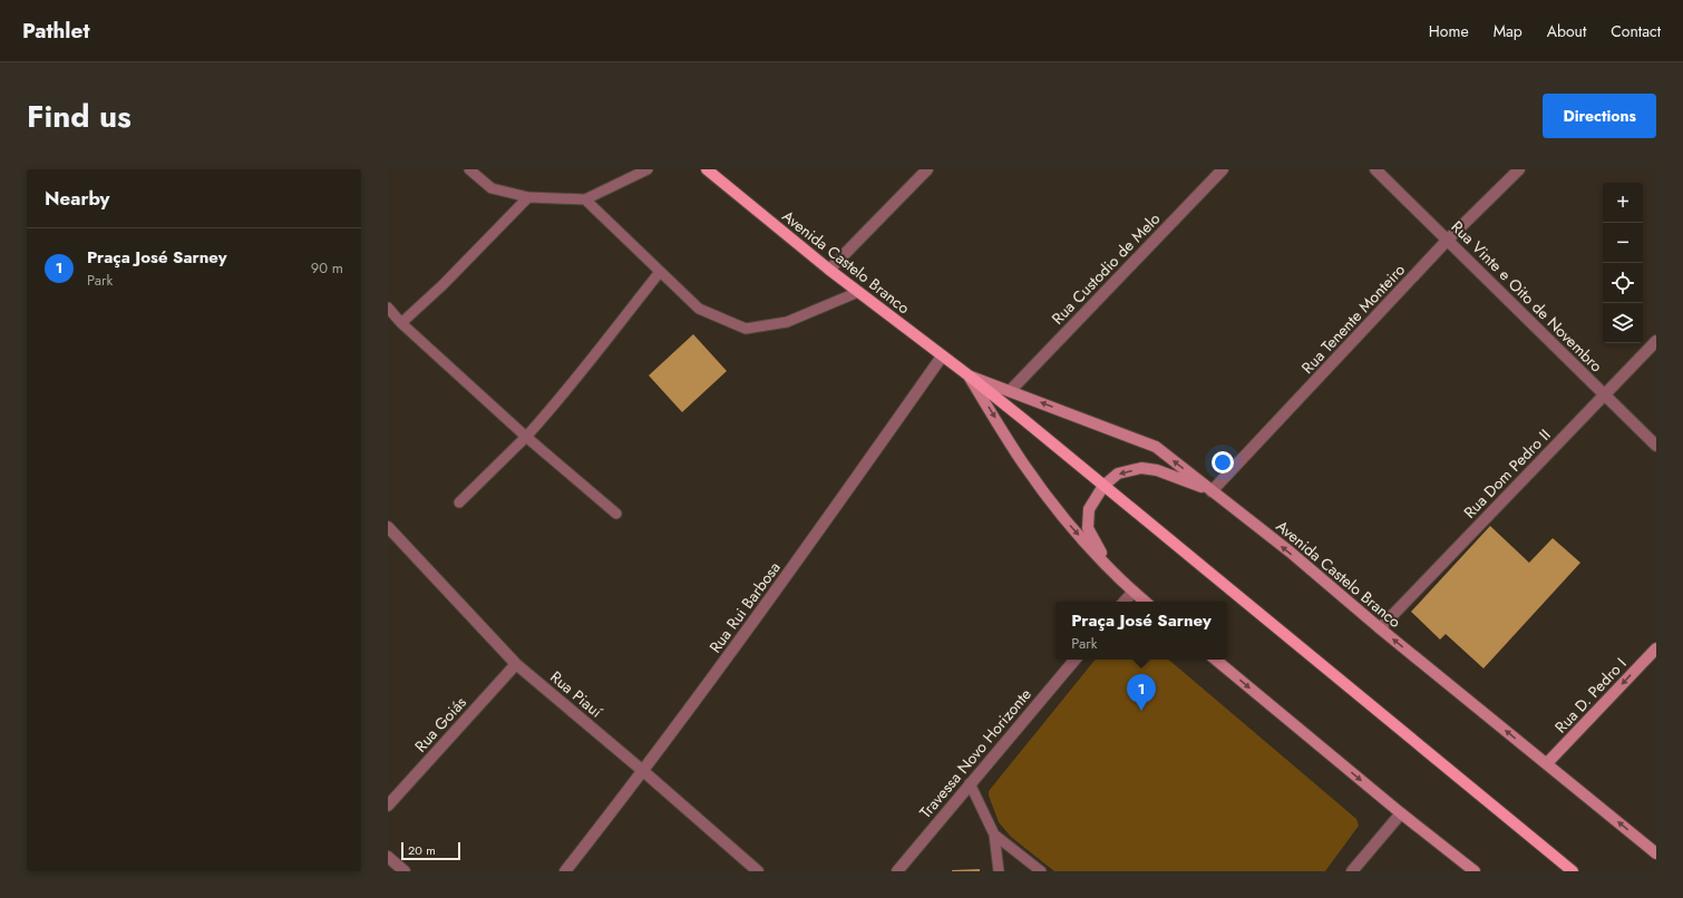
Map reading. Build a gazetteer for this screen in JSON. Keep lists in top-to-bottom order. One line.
{"streets":{"main road":["Avenida Castelo Branco","Rua D. Pedro I"],"street":["Rua Custodio de Melo","Rua Vinte e Oito de Novembro","Rua Tenente Monteiro","Rua Dom Pedro II","Rua Rui Barbosa","Rua Piauí","Rua Goiás","Travessa Novo Horizonte"]},"crossings":[["Avenida Castelo Branco","Rua Custodio de Melo"],["Avenida Castelo Branco","Rua Tenente Monteiro"],["Avenida Castelo Branco","Rua Dom Pedro II"],["Avenida Castelo Branco","Rua Rui Barbosa"],["Avenida Castelo Branco","Rua D. Pedro I"],["Rua Vinte e Oito de Novembro","Rua Tenente Monteiro"],["Rua Vinte e Oito de Novembro","Rua Dom Pedro II"],["Rua Rui Barbosa","Rua Piauí"],["Rua Piauí","Rua Goiás"]],"one_way":["Rua D. Pedro I"],"scale_bar":"20 m","page":{"header":"Pathlet","nav":["Home","Map","About","Contact"],"title":"Find us","buttons":"Directions","heading":"Nearby","map_buttons":["+","−"],"list":[{"mark":"1","name":"Praça José Sarney","note":"Park","value":"90 m"}],"popup":["Praça José Sarney","Park"],"pins":"1","scale":"20 m"}}
